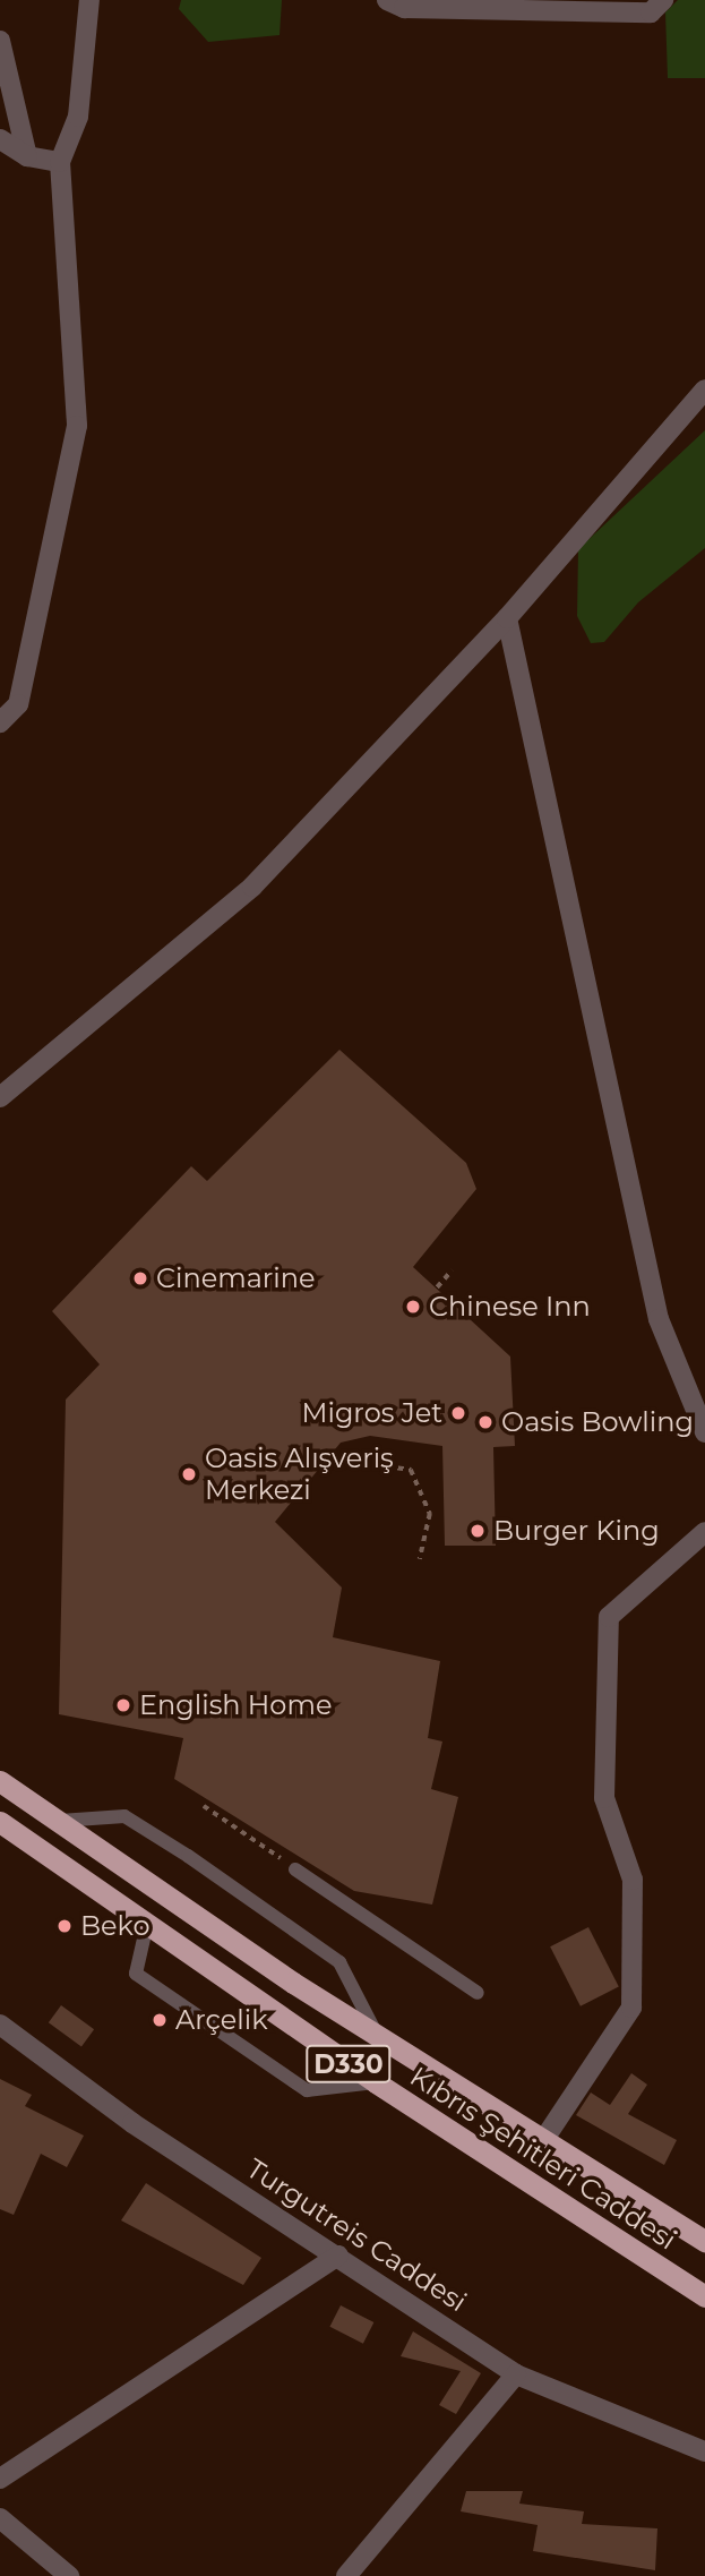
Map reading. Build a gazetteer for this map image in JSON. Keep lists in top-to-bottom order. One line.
{"streets":{"highway":["D330","Kıbrıs Şehitleri Caddesi"],"street":["Turgutreis Caddesi"]},"places":["Cinemarine","Chinese Inn","Migros Jet","Oasis Bowling","Oasis Alışveriş Merkezi","Burger King","English Home","Beko","Arçelik"]}
